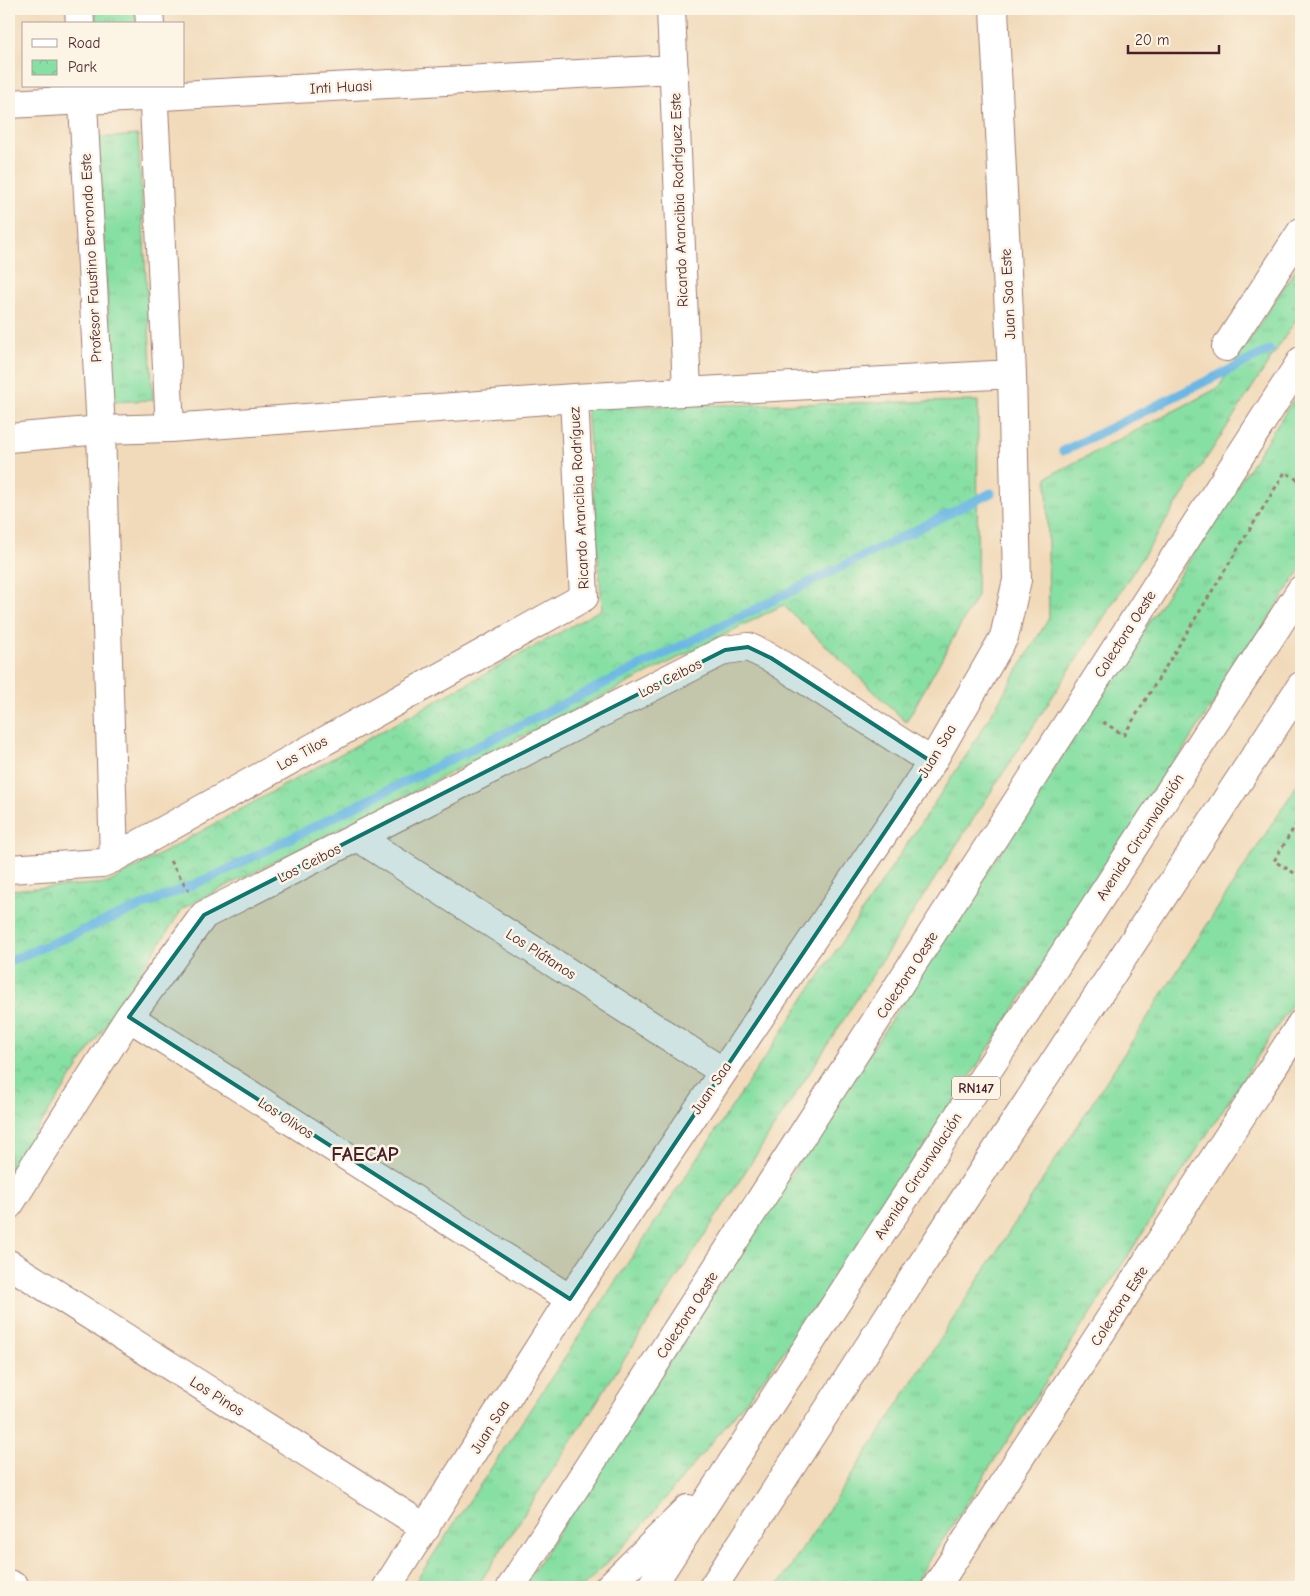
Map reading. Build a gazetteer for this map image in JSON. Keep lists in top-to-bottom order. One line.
{"streets":{"main road":["Inti Huasi","Ricardo Arancibia Rodríguez Este","Profesor Faustino Berrondo Este","Juan Saa Este","Ricardo Arancibia Rodríguez","Colectora Oeste","Los Ceibos","Juan Saa","Los Tilos","Avenida Circunvalación","Los Plátanos","RN147","Los Olivos","Colectora Este","Los Pinos"]},"crossings":[["Inti Huasi","Ricardo Arancibia Rodríguez Este"],["Inti Huasi","Profesor Faustino Berrondo Este"],["Profesor Faustino Berrondo Este","Los Tilos"],["Juan Saa Este","Juan Saa"],["Ricardo Arancibia Rodríguez","Los Tilos"],["Los Ceibos","Juan Saa"],["Los Ceibos","Los Plátanos"],["Los Ceibos","Los Olivos"],["Juan Saa","Los Plátanos"],["Juan Saa","Los Olivos"],["Juan Saa","Los Pinos"]],"districts":["FAECAP"],"legend":["Road","Park"],"scale_bar":"20 m"}
